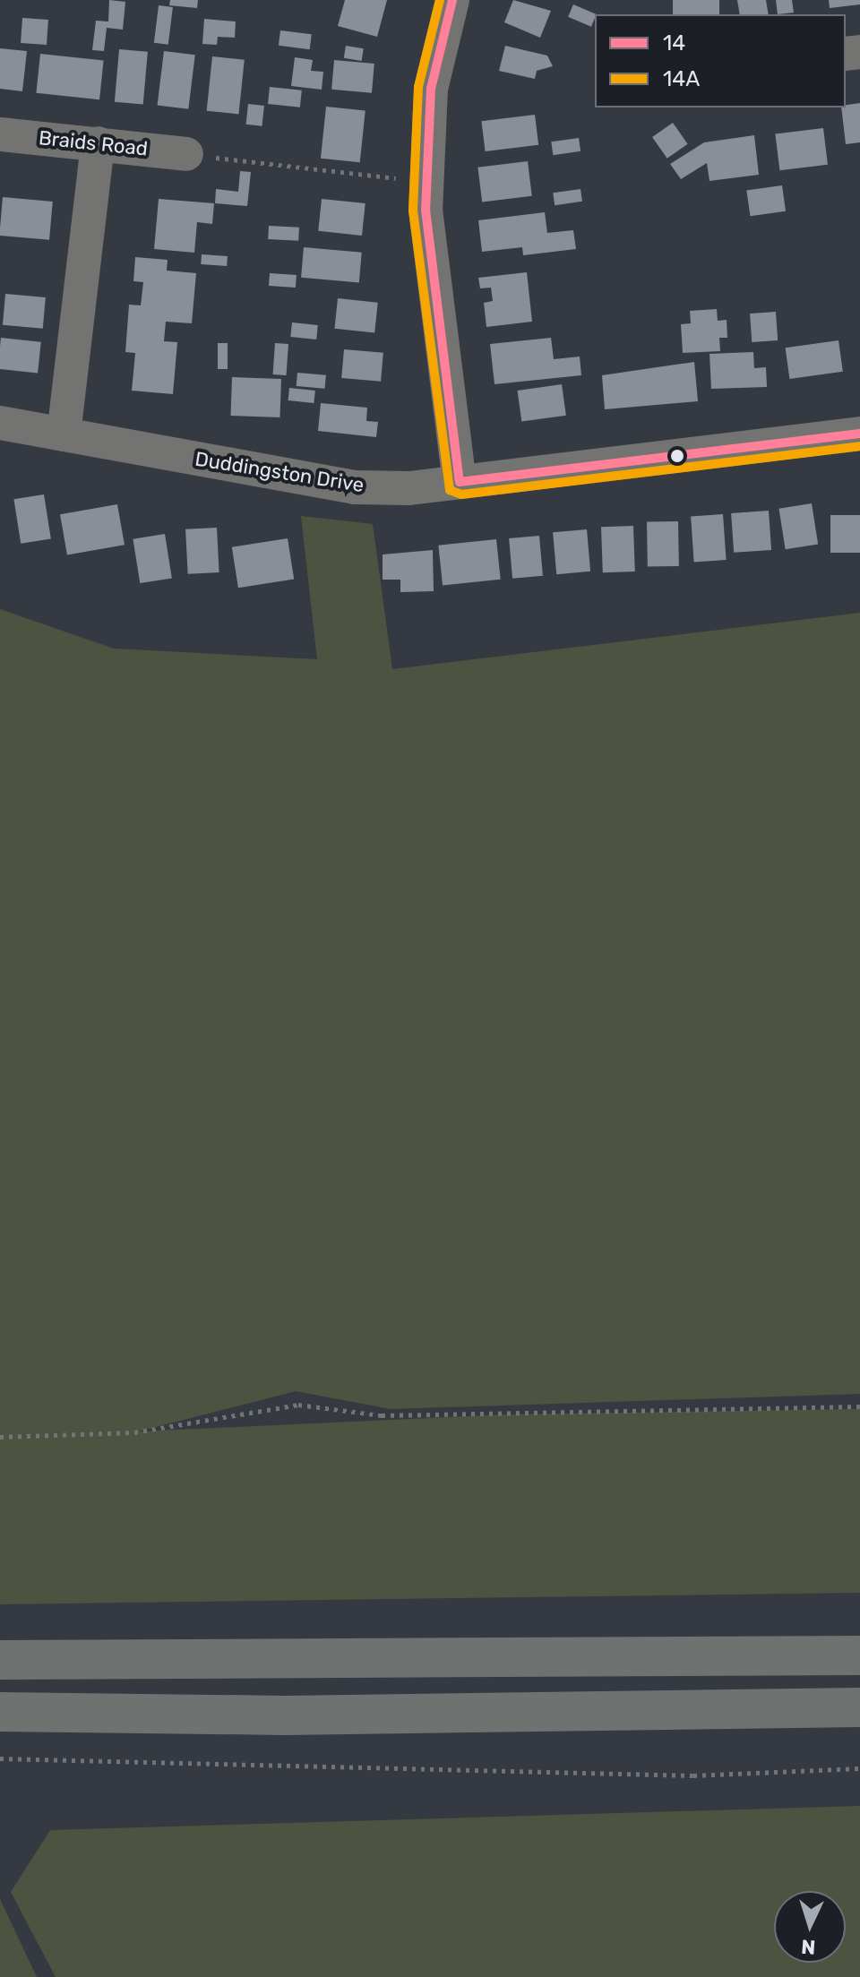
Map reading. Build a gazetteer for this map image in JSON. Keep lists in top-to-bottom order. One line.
{"streets":{"street":["Braids Road","Duddingston Drive"]},"lines":["transit line 14","transit line 14A"],"legend":["14","14A"],"north":"bottom"}
